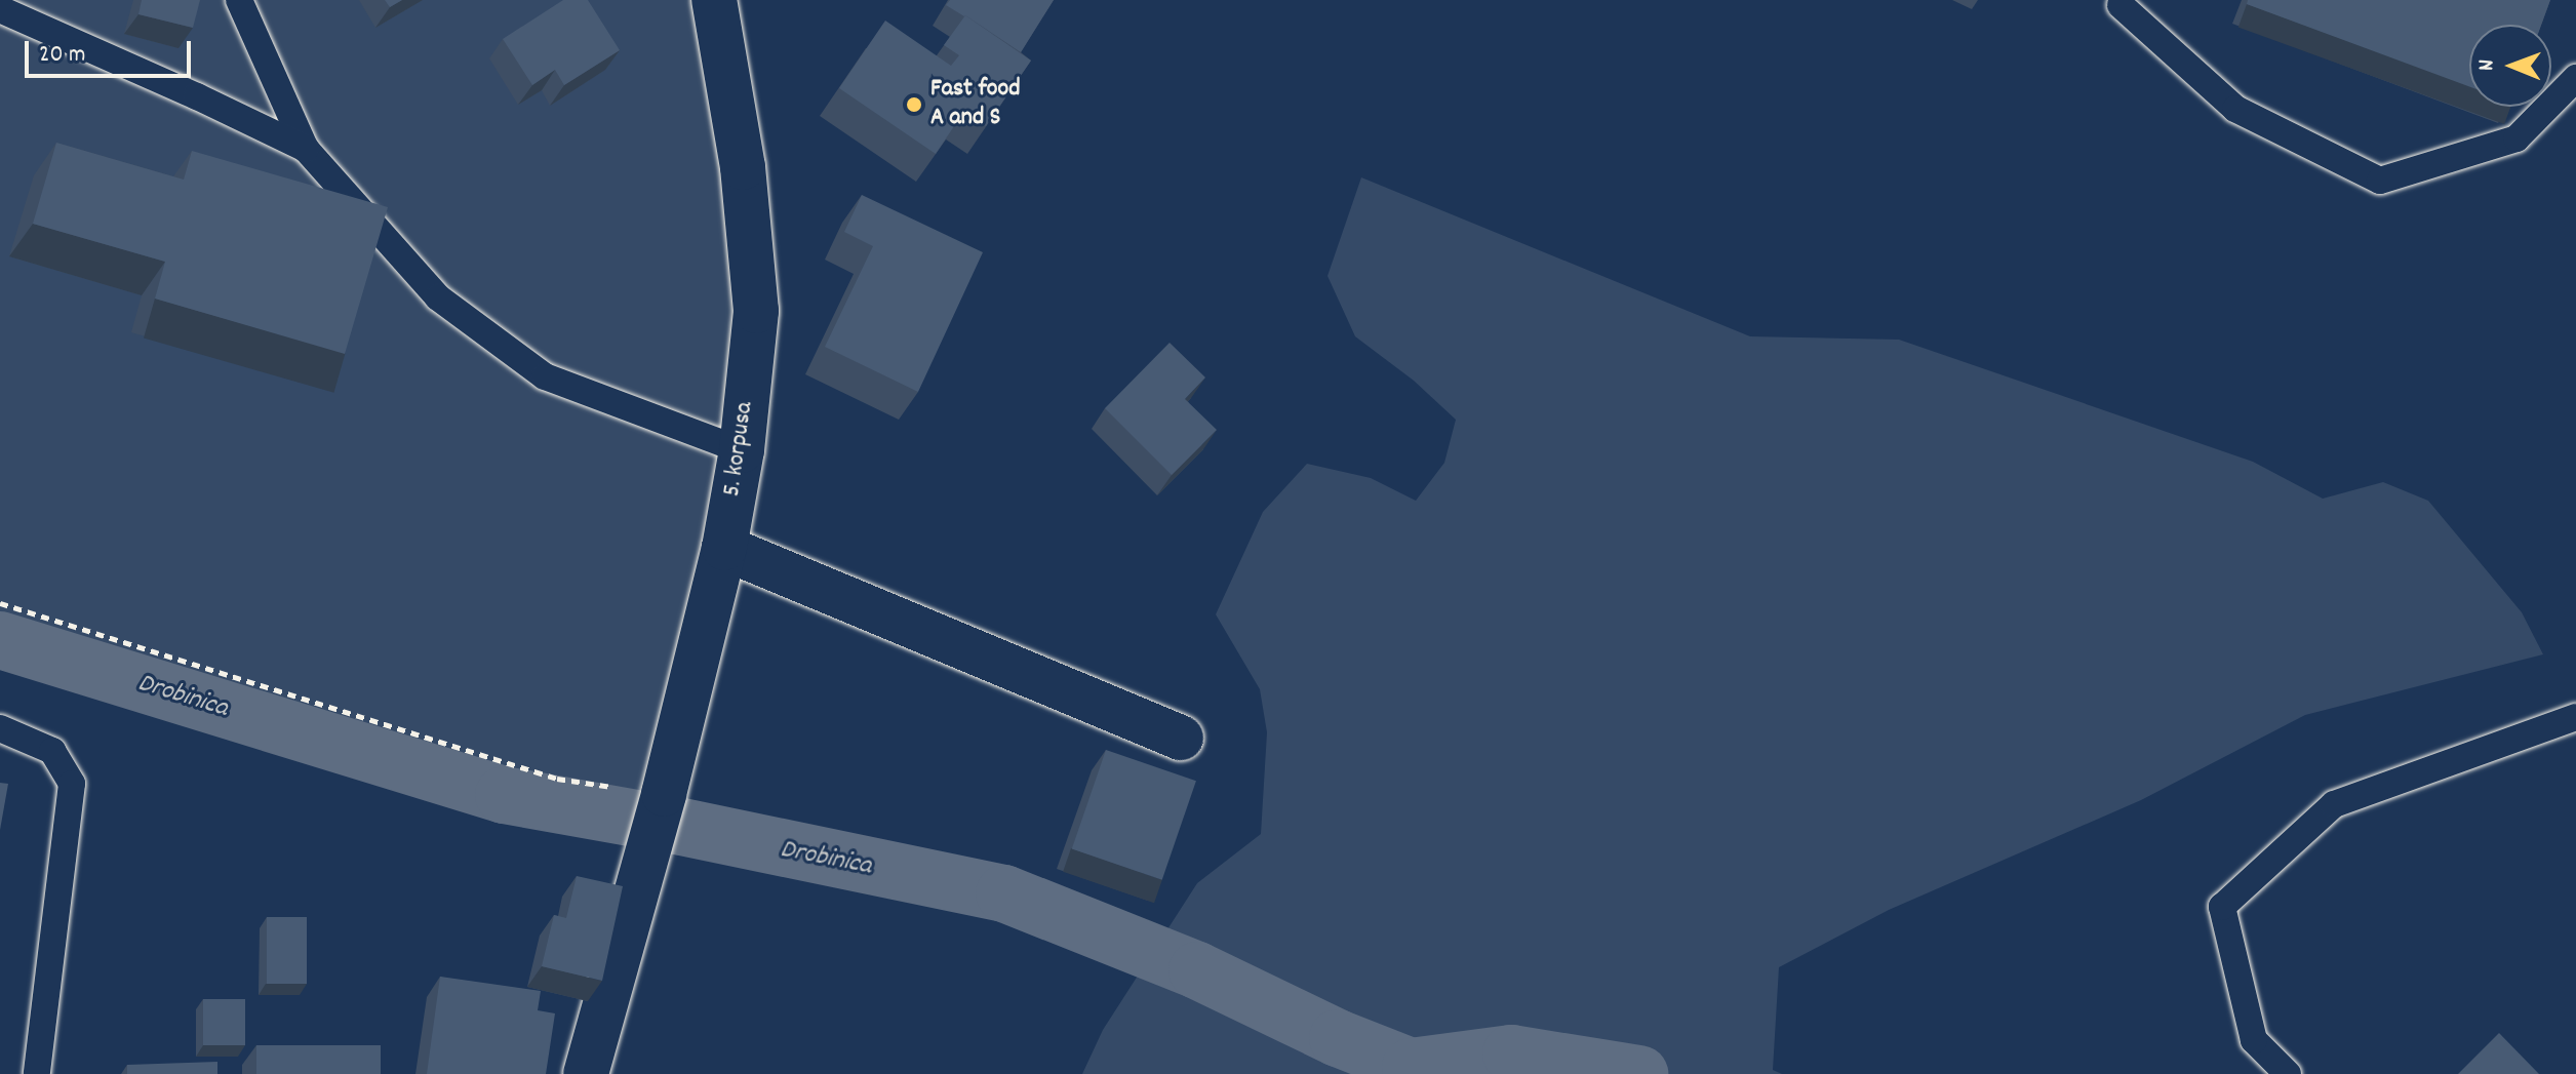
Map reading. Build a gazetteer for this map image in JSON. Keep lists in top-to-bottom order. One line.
{"streets":{"street":["5. korpusa"]},"water":["Drobinica"],"places":["Fast food A and S"],"scale_bar":"20 m","north":"left"}
